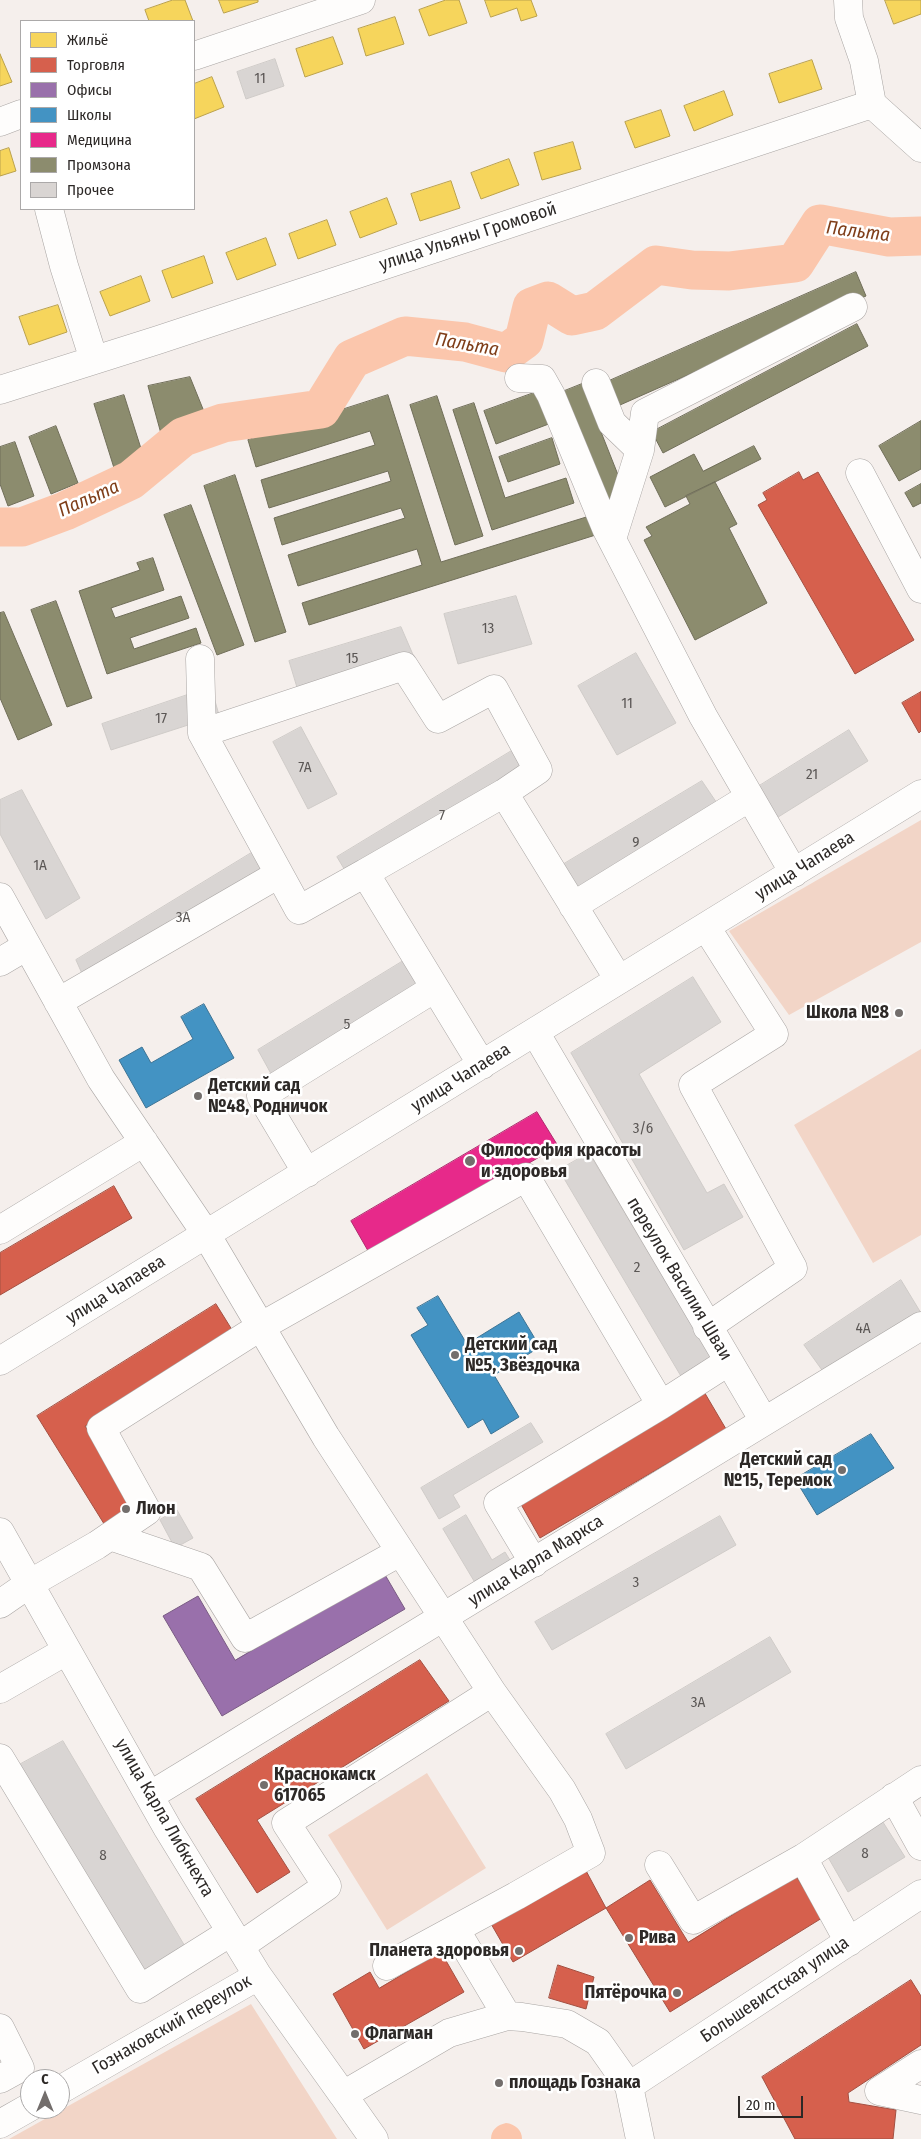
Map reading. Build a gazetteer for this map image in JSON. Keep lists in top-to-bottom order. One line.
{"streets":{"street":["улица Ульяны Громовой","улица Чапаева","переулок Василия Шваи","улица Карла Маркса","улица Карла Либкнехта","Большевистская улица","Гознаковский переулок"]},"crossings":[["улица Чапаева","переулок Василия Шваи"],["переулок Василия Шваи","улица Карла Маркса"],["улица Карла Маркса","улица Карла Либкнехта"],["улица Карла Либкнехта","Гознаковский переулок"]],"water":["Пальта"],"places":["Школа №8","Детский сад №48, Родничок","Философия красоты и здоровья","Детский сад №5, Звёздочка","Детский сад №15, Теремок","Лион","Краснокамск 617065","Рива","Планета здоровья","Пятёрочка","Флагман","площадь Гознака"],"house_numbers":["11","13","15","11","17","7А","21","7","9","1А","3А","5","3/6","2","4А","3","3А","8","8"],"legend":["Жильё","Торговля","Офисы","Школы","Медицина","Промзона","Прочее"],"scale_bar":"20 m","north":"top"}
